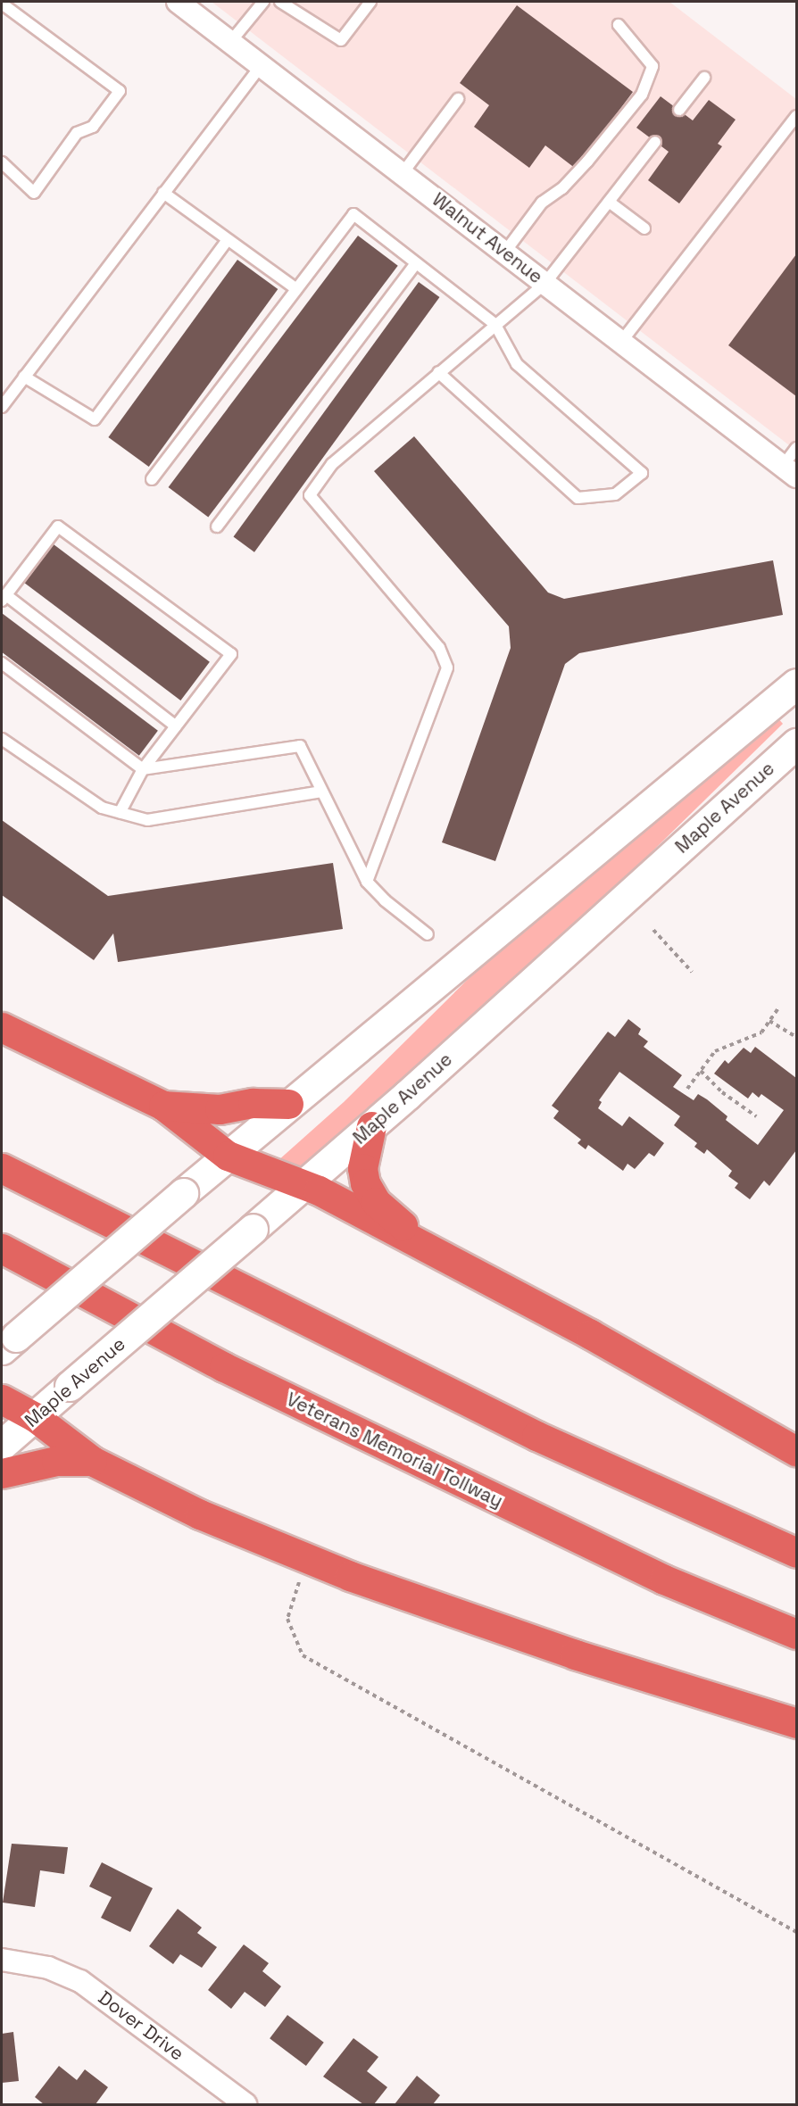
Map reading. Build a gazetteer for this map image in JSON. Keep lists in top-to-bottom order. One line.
{"streets":{"highway":["Veterans Memorial Tollway"],"main road":["Maple Avenue"],"street":["Walnut Avenue","Dover Drive"]}}
